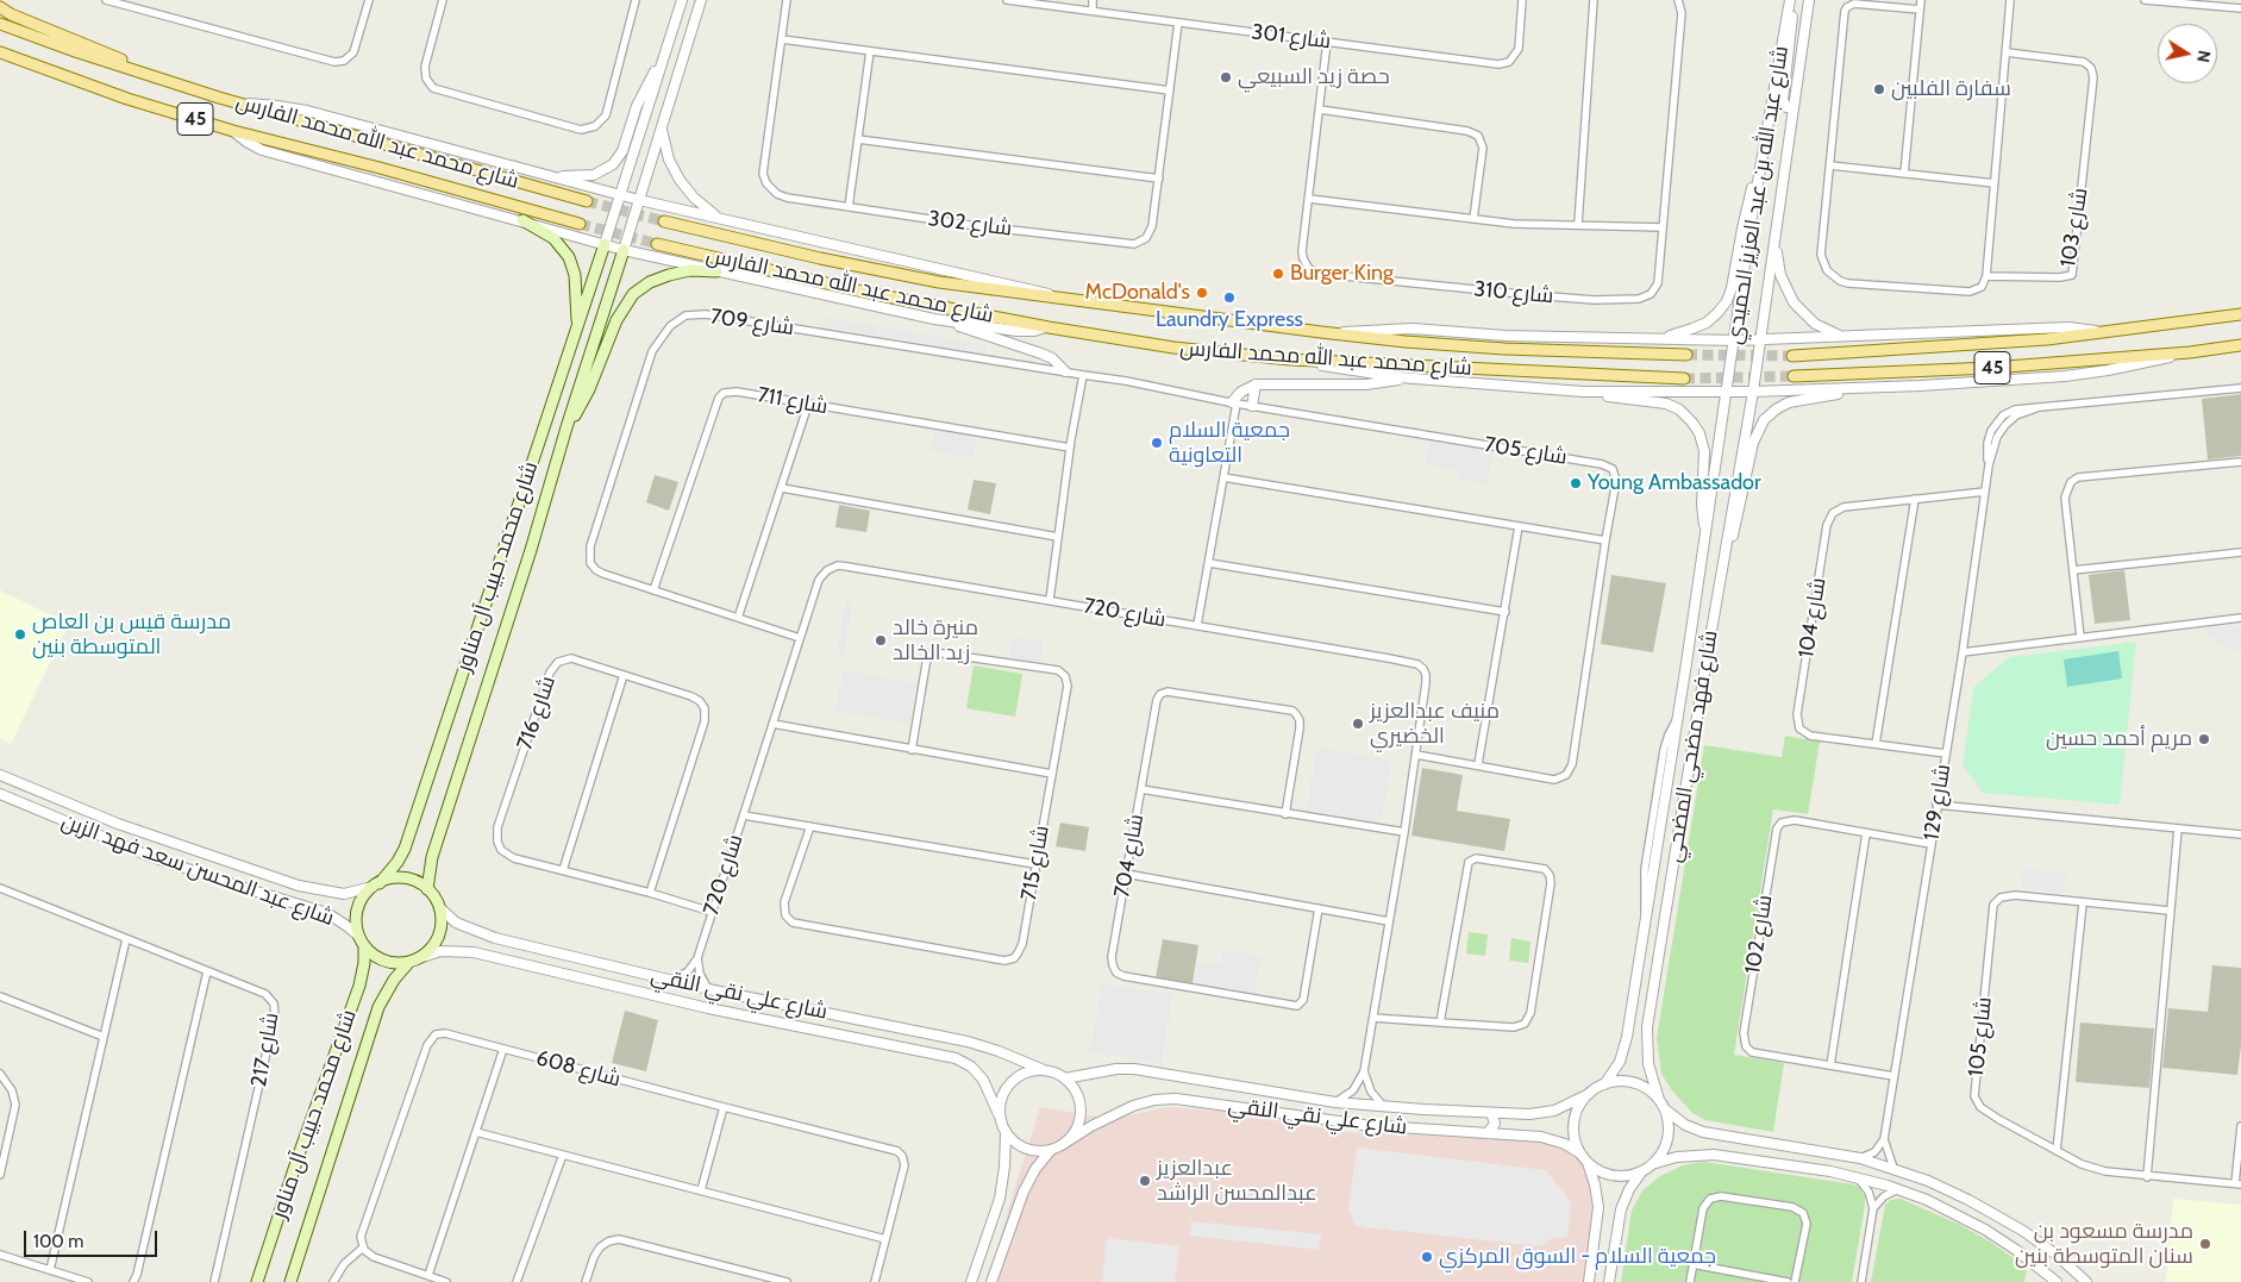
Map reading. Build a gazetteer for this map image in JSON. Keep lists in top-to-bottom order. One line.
{"streets":{"main road":["45","شارع محمد عبد الله محمد الفارس","شارع محمد حبيب آل مناور"],"street":["شارع 301","شارع عبد الله بن عبد العزيز الحميدي","شارع 302","شارع 103","شارع 310","شارع 709","شارع 711","شارع 705","شارع 720","شارع 104","شارع 716","شارع فهد مضحي المضحي","شارع 129","شارع 704","شارع 715","شارع عبد المحسن سعد فهد الزبن","شارع 102","شارع علي نقي النقي","شارع 105","شارع 217","شارع 608"]},"crossings":[["شارع 301","شارع 302"],["شارع 301","شارع 310"],["شارع عبد الله بن عبد العزيز الحميدي","شارع فهد مضحي المضحي"],["شارع 709","شارع 711"],["شارع 709","شارع 705"],["شارع 709","شارع 720"],["شارع 705","شارع 720"],["شارع محمد حبيب آل مناور","شارع عبد المحسن سعد فهد الزبن"],["شارع محمد حبيب آل مناور","شارع علي نقي النقي"],["شارع 720","شارع 716"],["شارع 720","شارع علي نقي النقي"],["شارع 104","شارع 129"],["شارع فهد مضحي المضحي","شارع علي نقي النقي"],["شارع 129","شارع 102"],["شارع عبد المحسن سعد فهد الزبن","شارع علي نقي النقي"]],"places":["حصة زيد السبيعي","سفارة الفلبين","Burger King","McDonald's","Laundry Express","جمعية السلام التعاونية","Young Ambassador","مدرسة قيس بن العاص المتوسطة بنين","منيرة خالد زيد الخالد","منيف عبدالعزيز الخضيري","مريم أحمد حسين","عبدالعزيز عبدالمحسن الراشد","مدرسة مسعود بن سنان المتوسطة بنين","جمعية السلام - السوق المركزي"],"scale_bar":"100 m","north":"right"}
